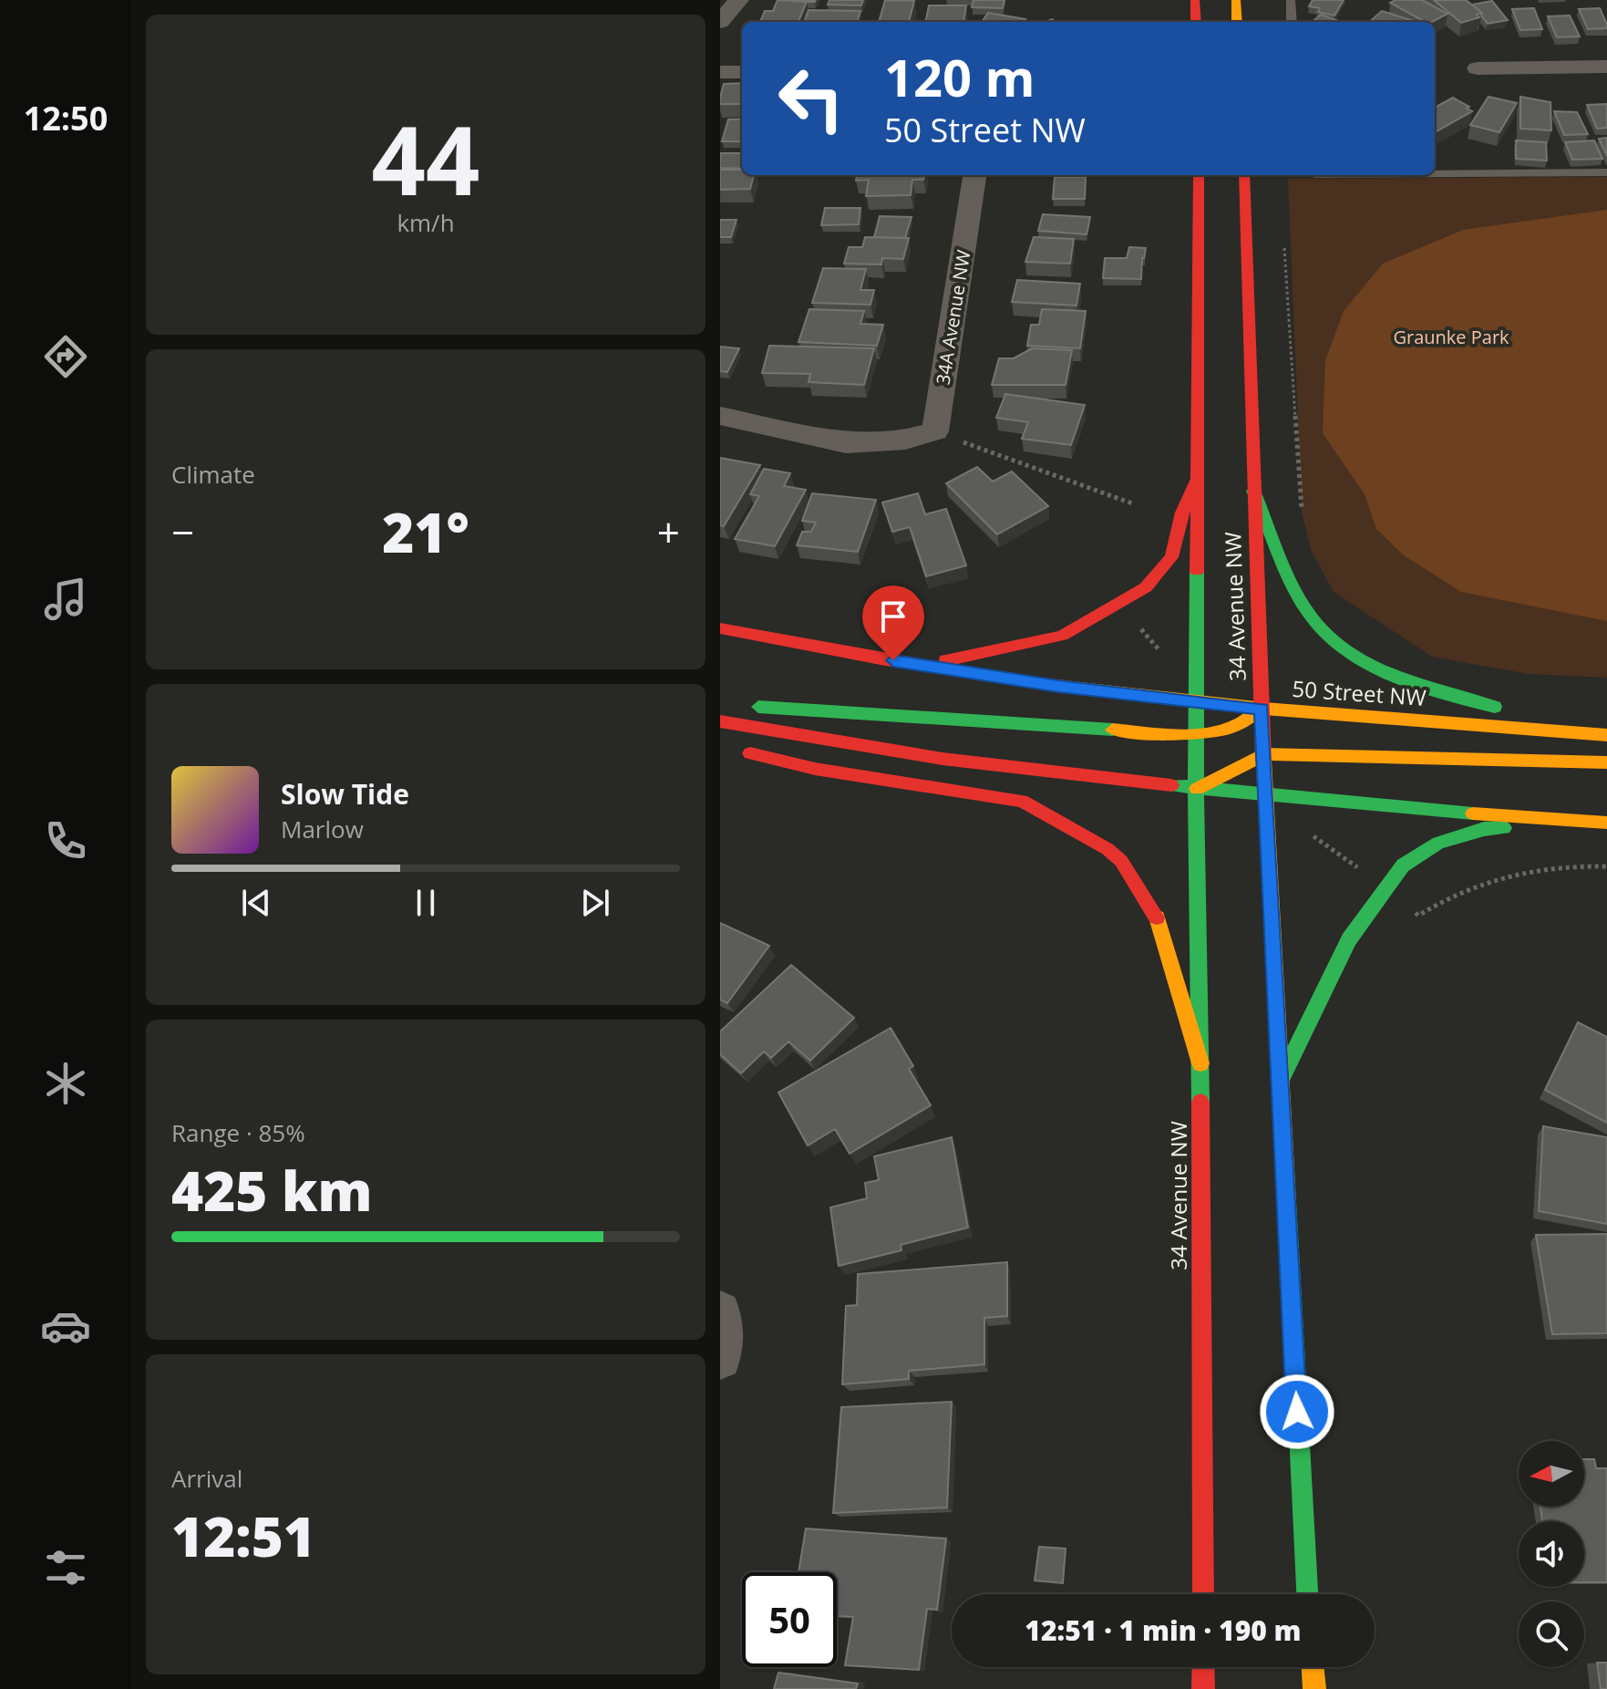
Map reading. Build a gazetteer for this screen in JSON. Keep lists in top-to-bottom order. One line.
{"streets":{"main road":["34 Avenue NW","50 Street NW"],"street":["34A Avenue NW"]},"crossings":[["34 Avenue NW","50 Street NW"]],"parks":["Graunke Park"],"north":"left","page":{"tabs":"12:50","tile":[["44","km/h"],"Climate",["Range · 85%","425 km"],["Arrival","12:51"]],"turn":["120 m","50 Street NW"],"heat":["−","21°","+"],"song":["Slow Tide","Marlow"],"limit":"50","trip":"12:51 · 1 min · 190 m"}}
